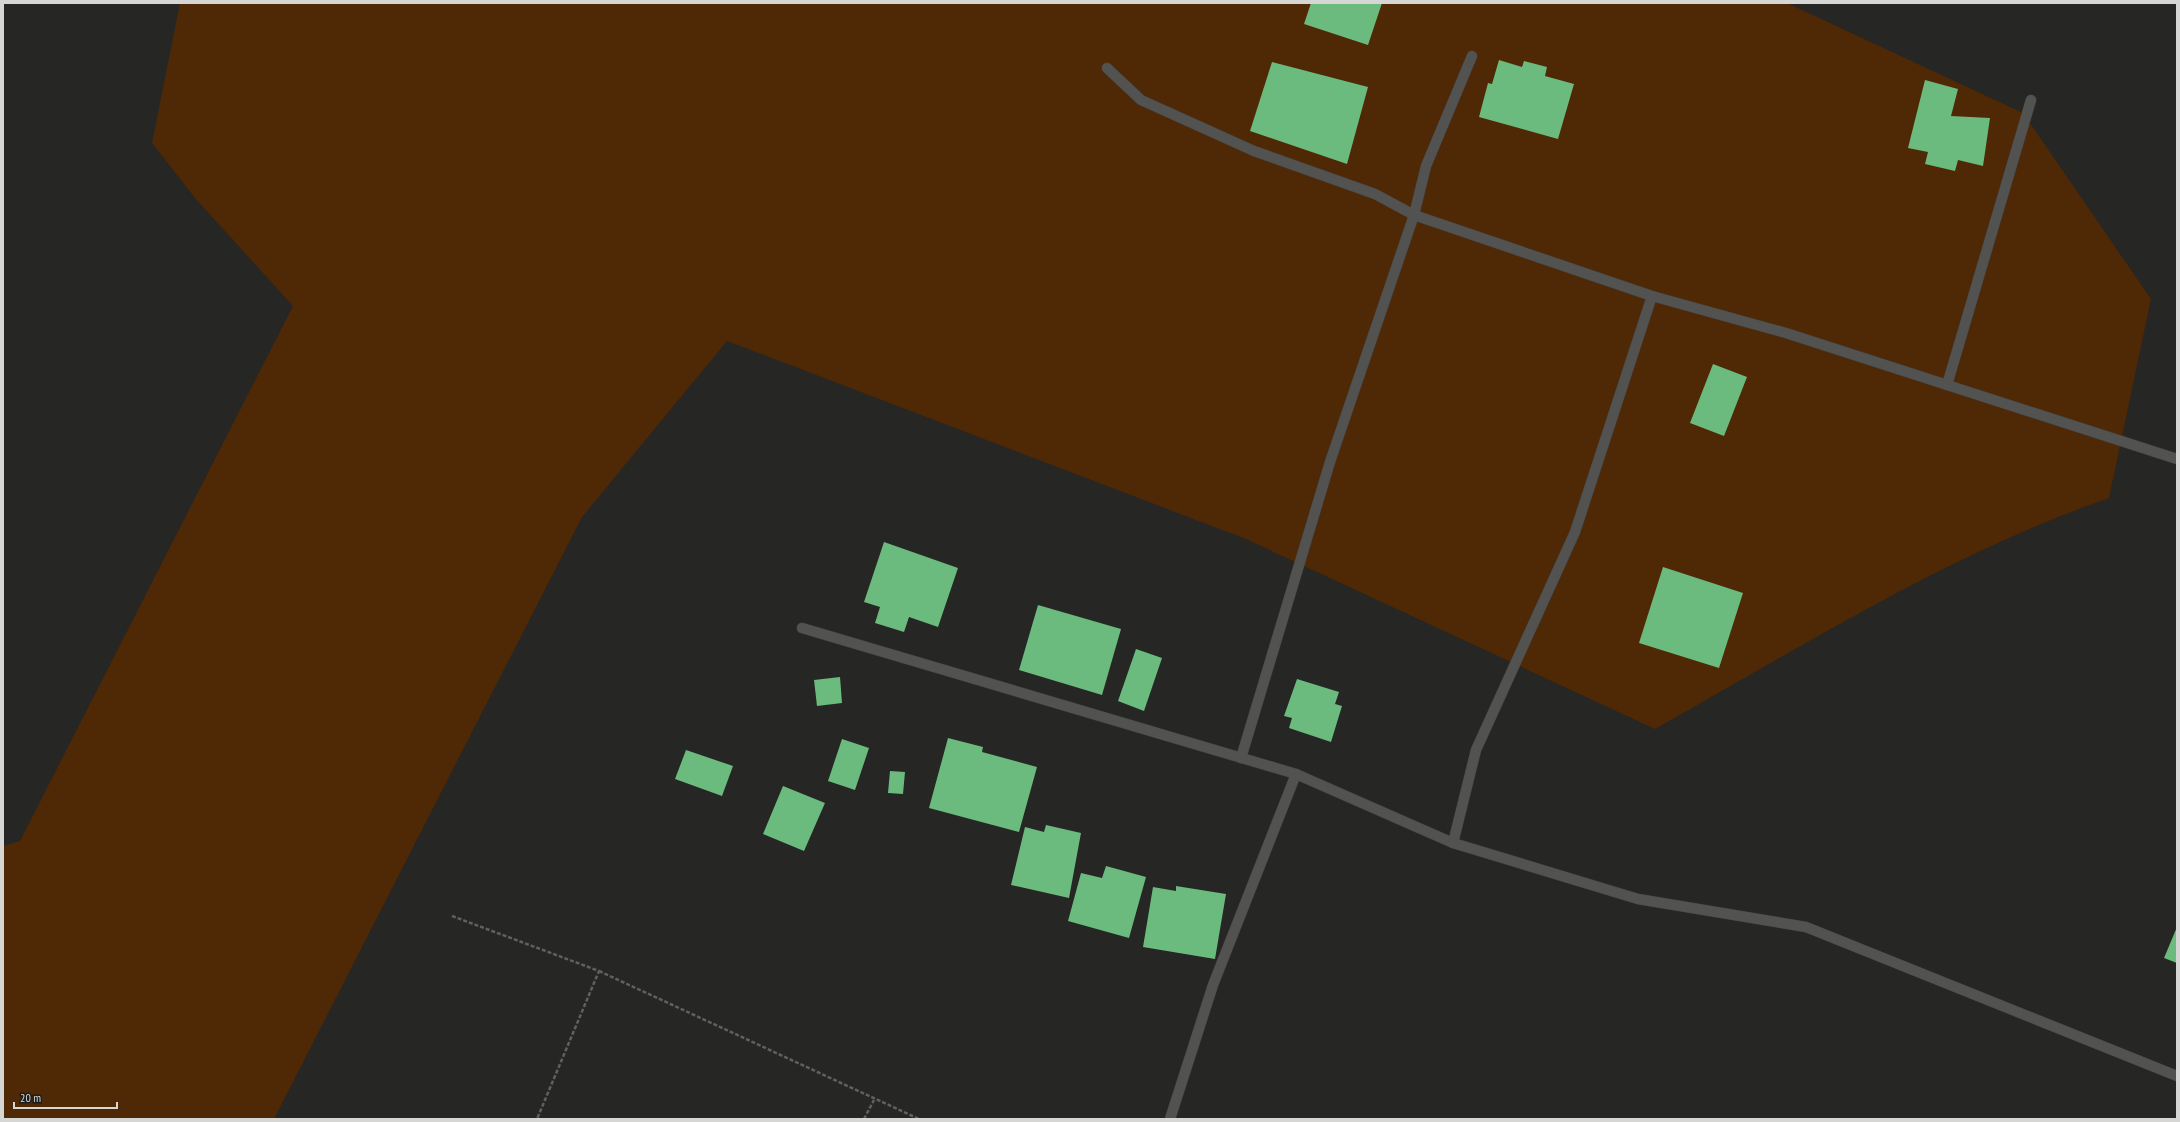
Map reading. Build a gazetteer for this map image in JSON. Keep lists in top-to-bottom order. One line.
{"scale_bar":"20 m"}
